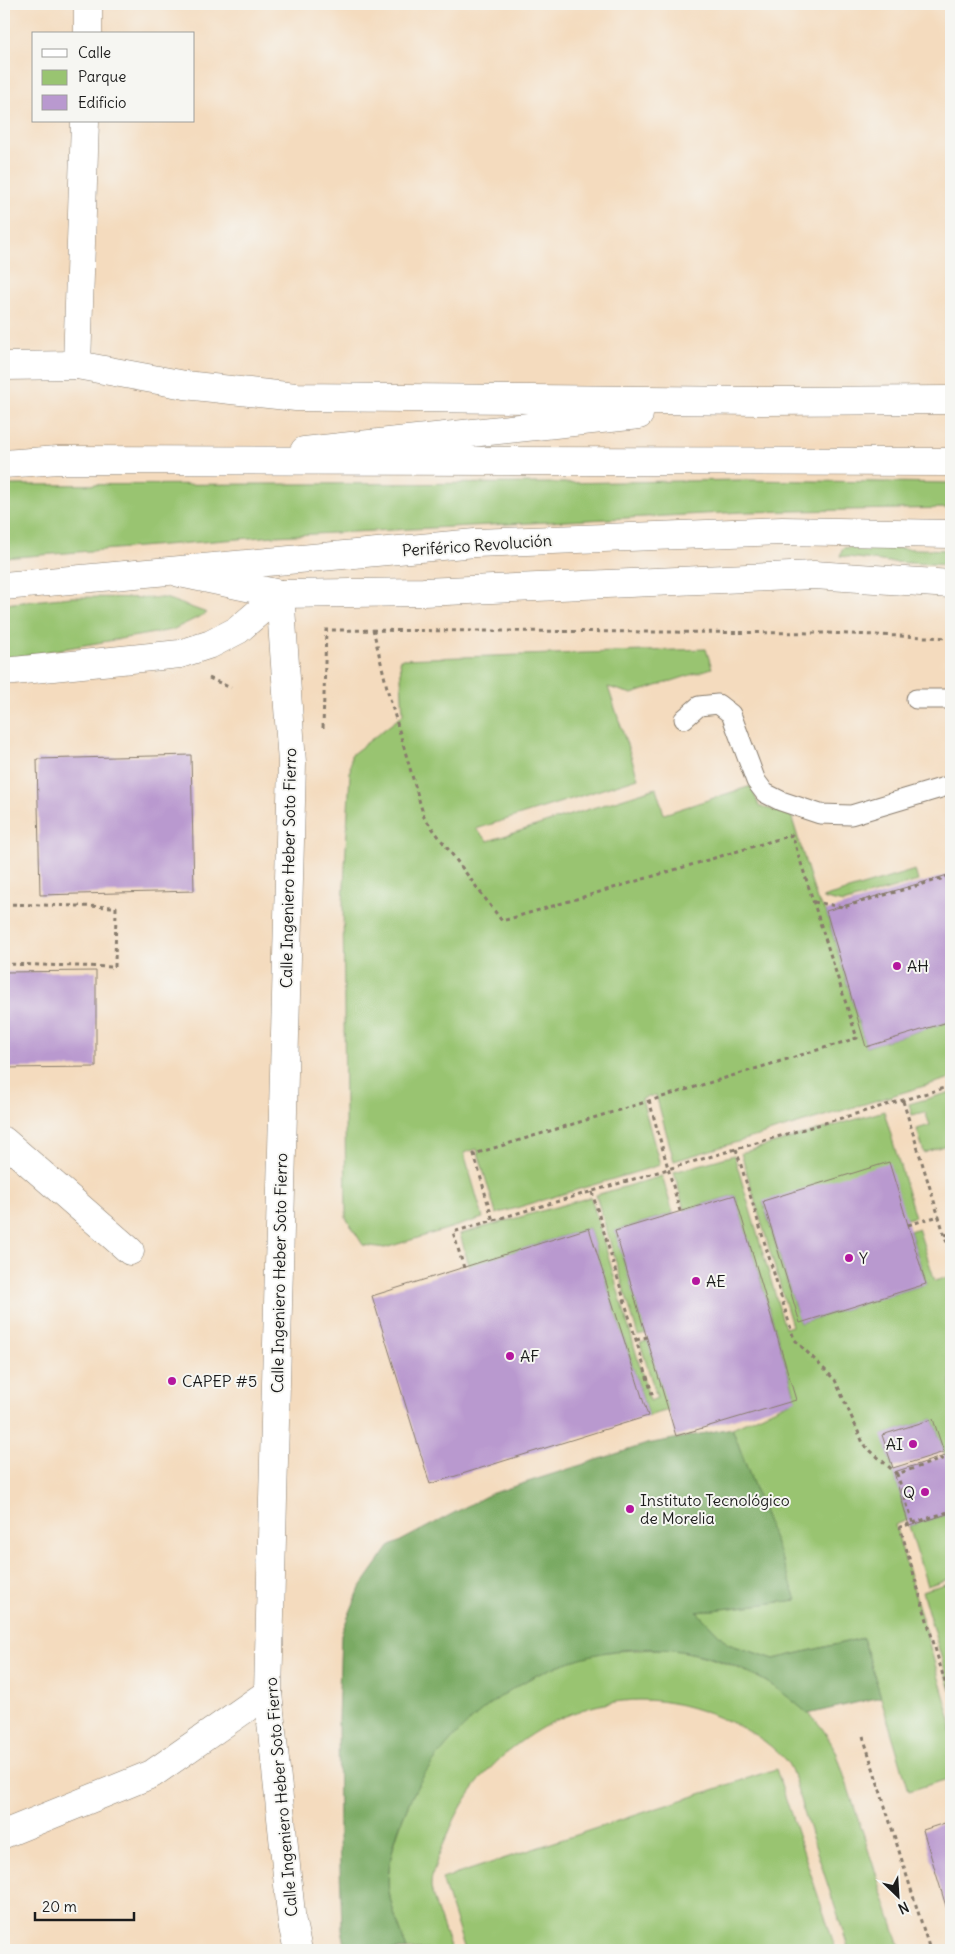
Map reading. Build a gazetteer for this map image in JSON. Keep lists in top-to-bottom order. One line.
{"streets":{"main road":["Periférico Revolución","Calle Ingeniero Heber Soto Fierro"]},"places":["AH","Y","AE","AF","CAPEP #5","AI","Q","Instituto Tecnológico de Morelia"],"legend":["Calle","Parque","Edificio"],"scale_bar":"20 m","north":"bottom right"}
